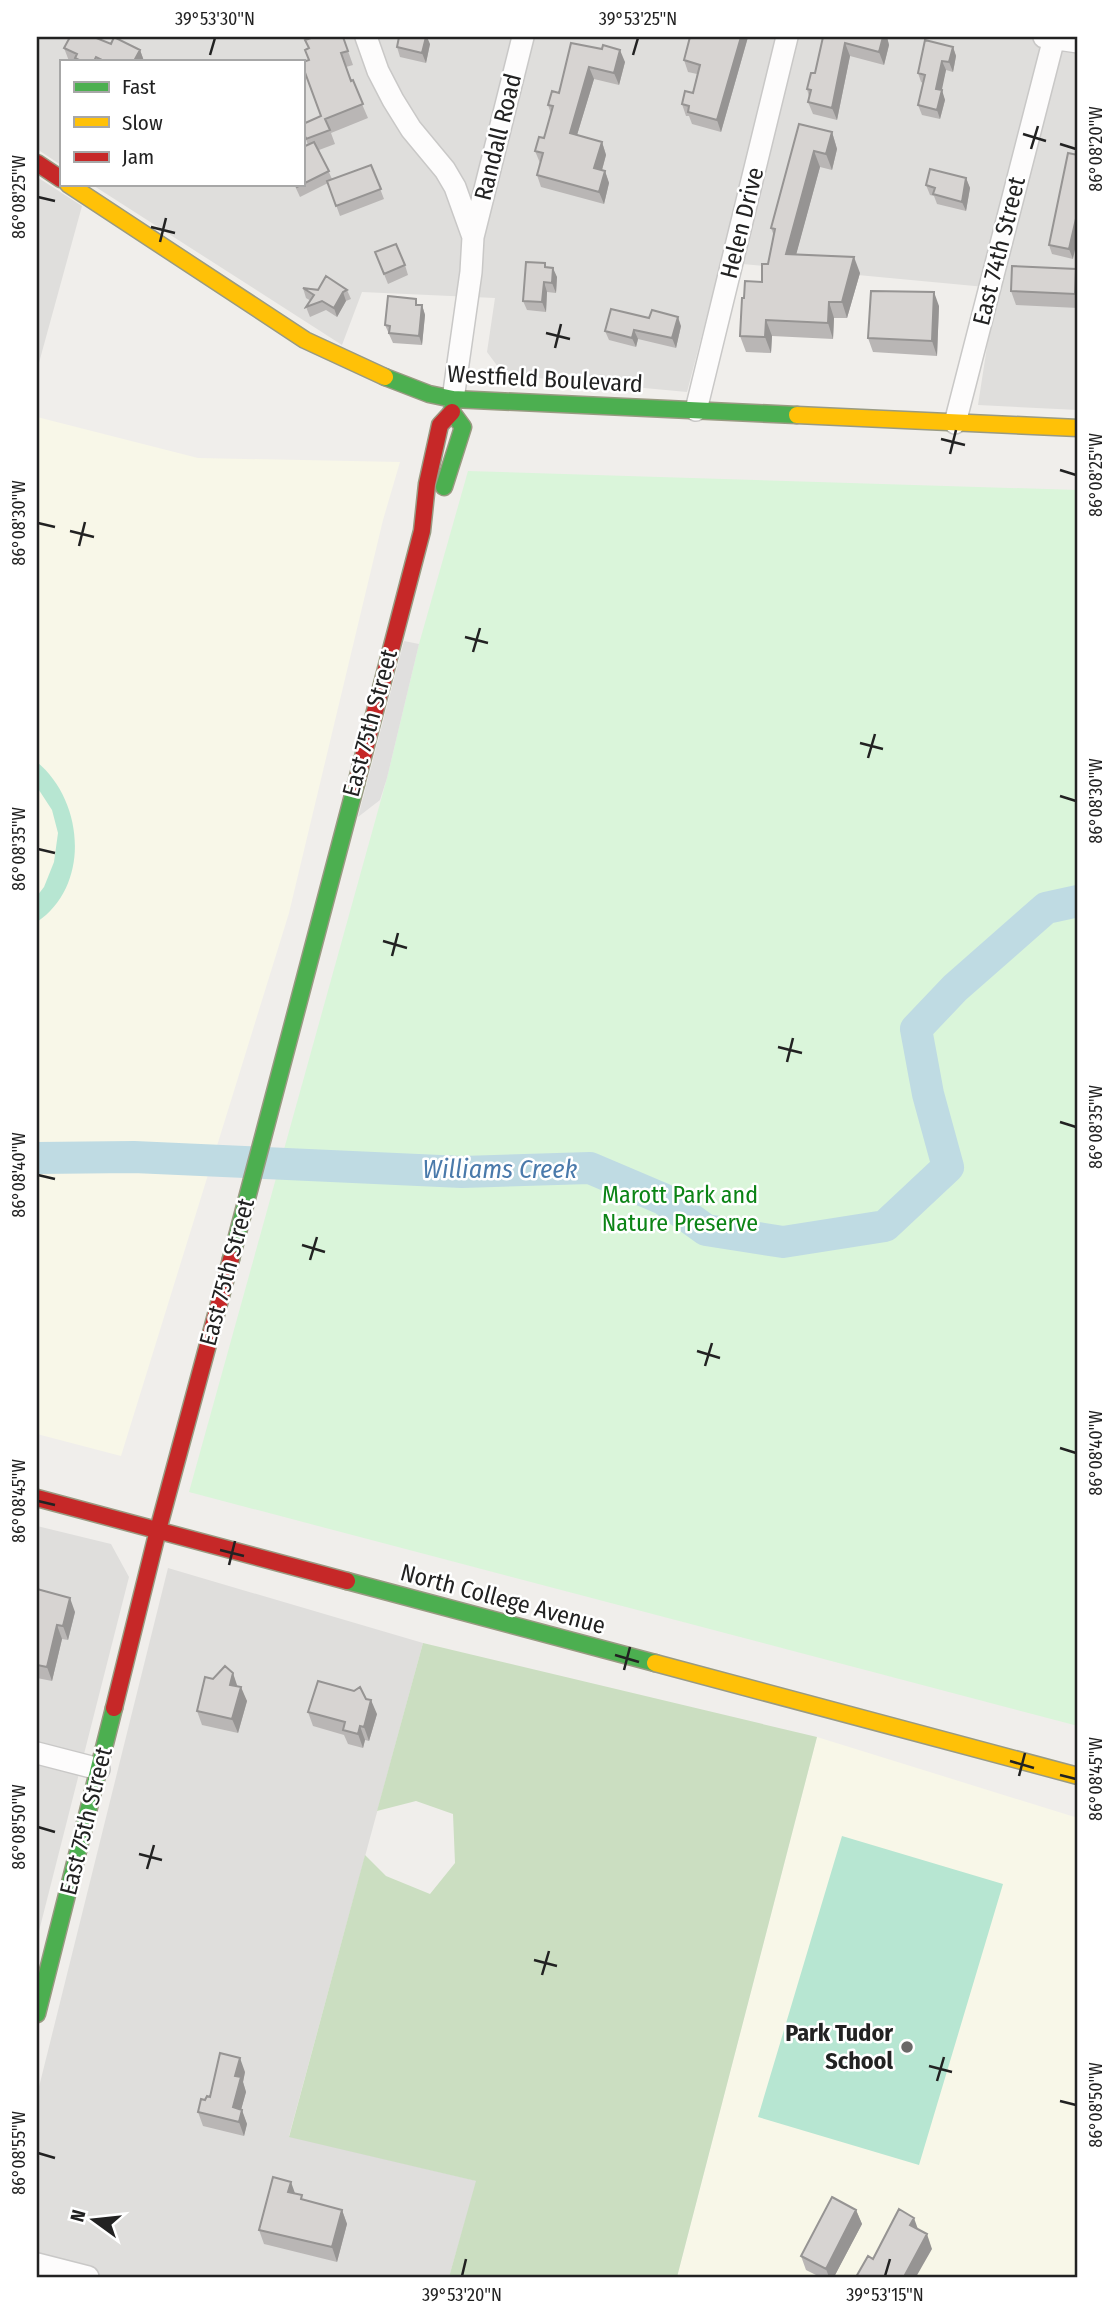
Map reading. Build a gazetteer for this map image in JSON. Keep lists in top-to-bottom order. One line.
{"streets":{"street":["Randall Road","Helen Drive","East 74th Street","Westfield Boulevard","East 75th Street","North College Avenue"]},"crossings":[["Randall Road","East 75th Street"],["Helen Drive","Westfield Boulevard"],["East 74th Street","Westfield Boulevard"],["Westfield Boulevard","East 75th Street"],["East 75th Street","North College Avenue"]],"water":["Williams Creek"],"parks":["Marott Park and Nature Preserve"],"places":["Park Tudor School"],"legend":["Fast","Slow","Jam"],"north":"left","coordinates":["39°53'30\"N","39°53'25\"N","86°08'20\"W","86°08'25\"W","86°08'30\"W","86°08'35\"W","86°08'40\"W","86°08'45\"W","86°08'50\"W","86°08'55\"W","39°53'20\"N","39°53'15\"N"]}
